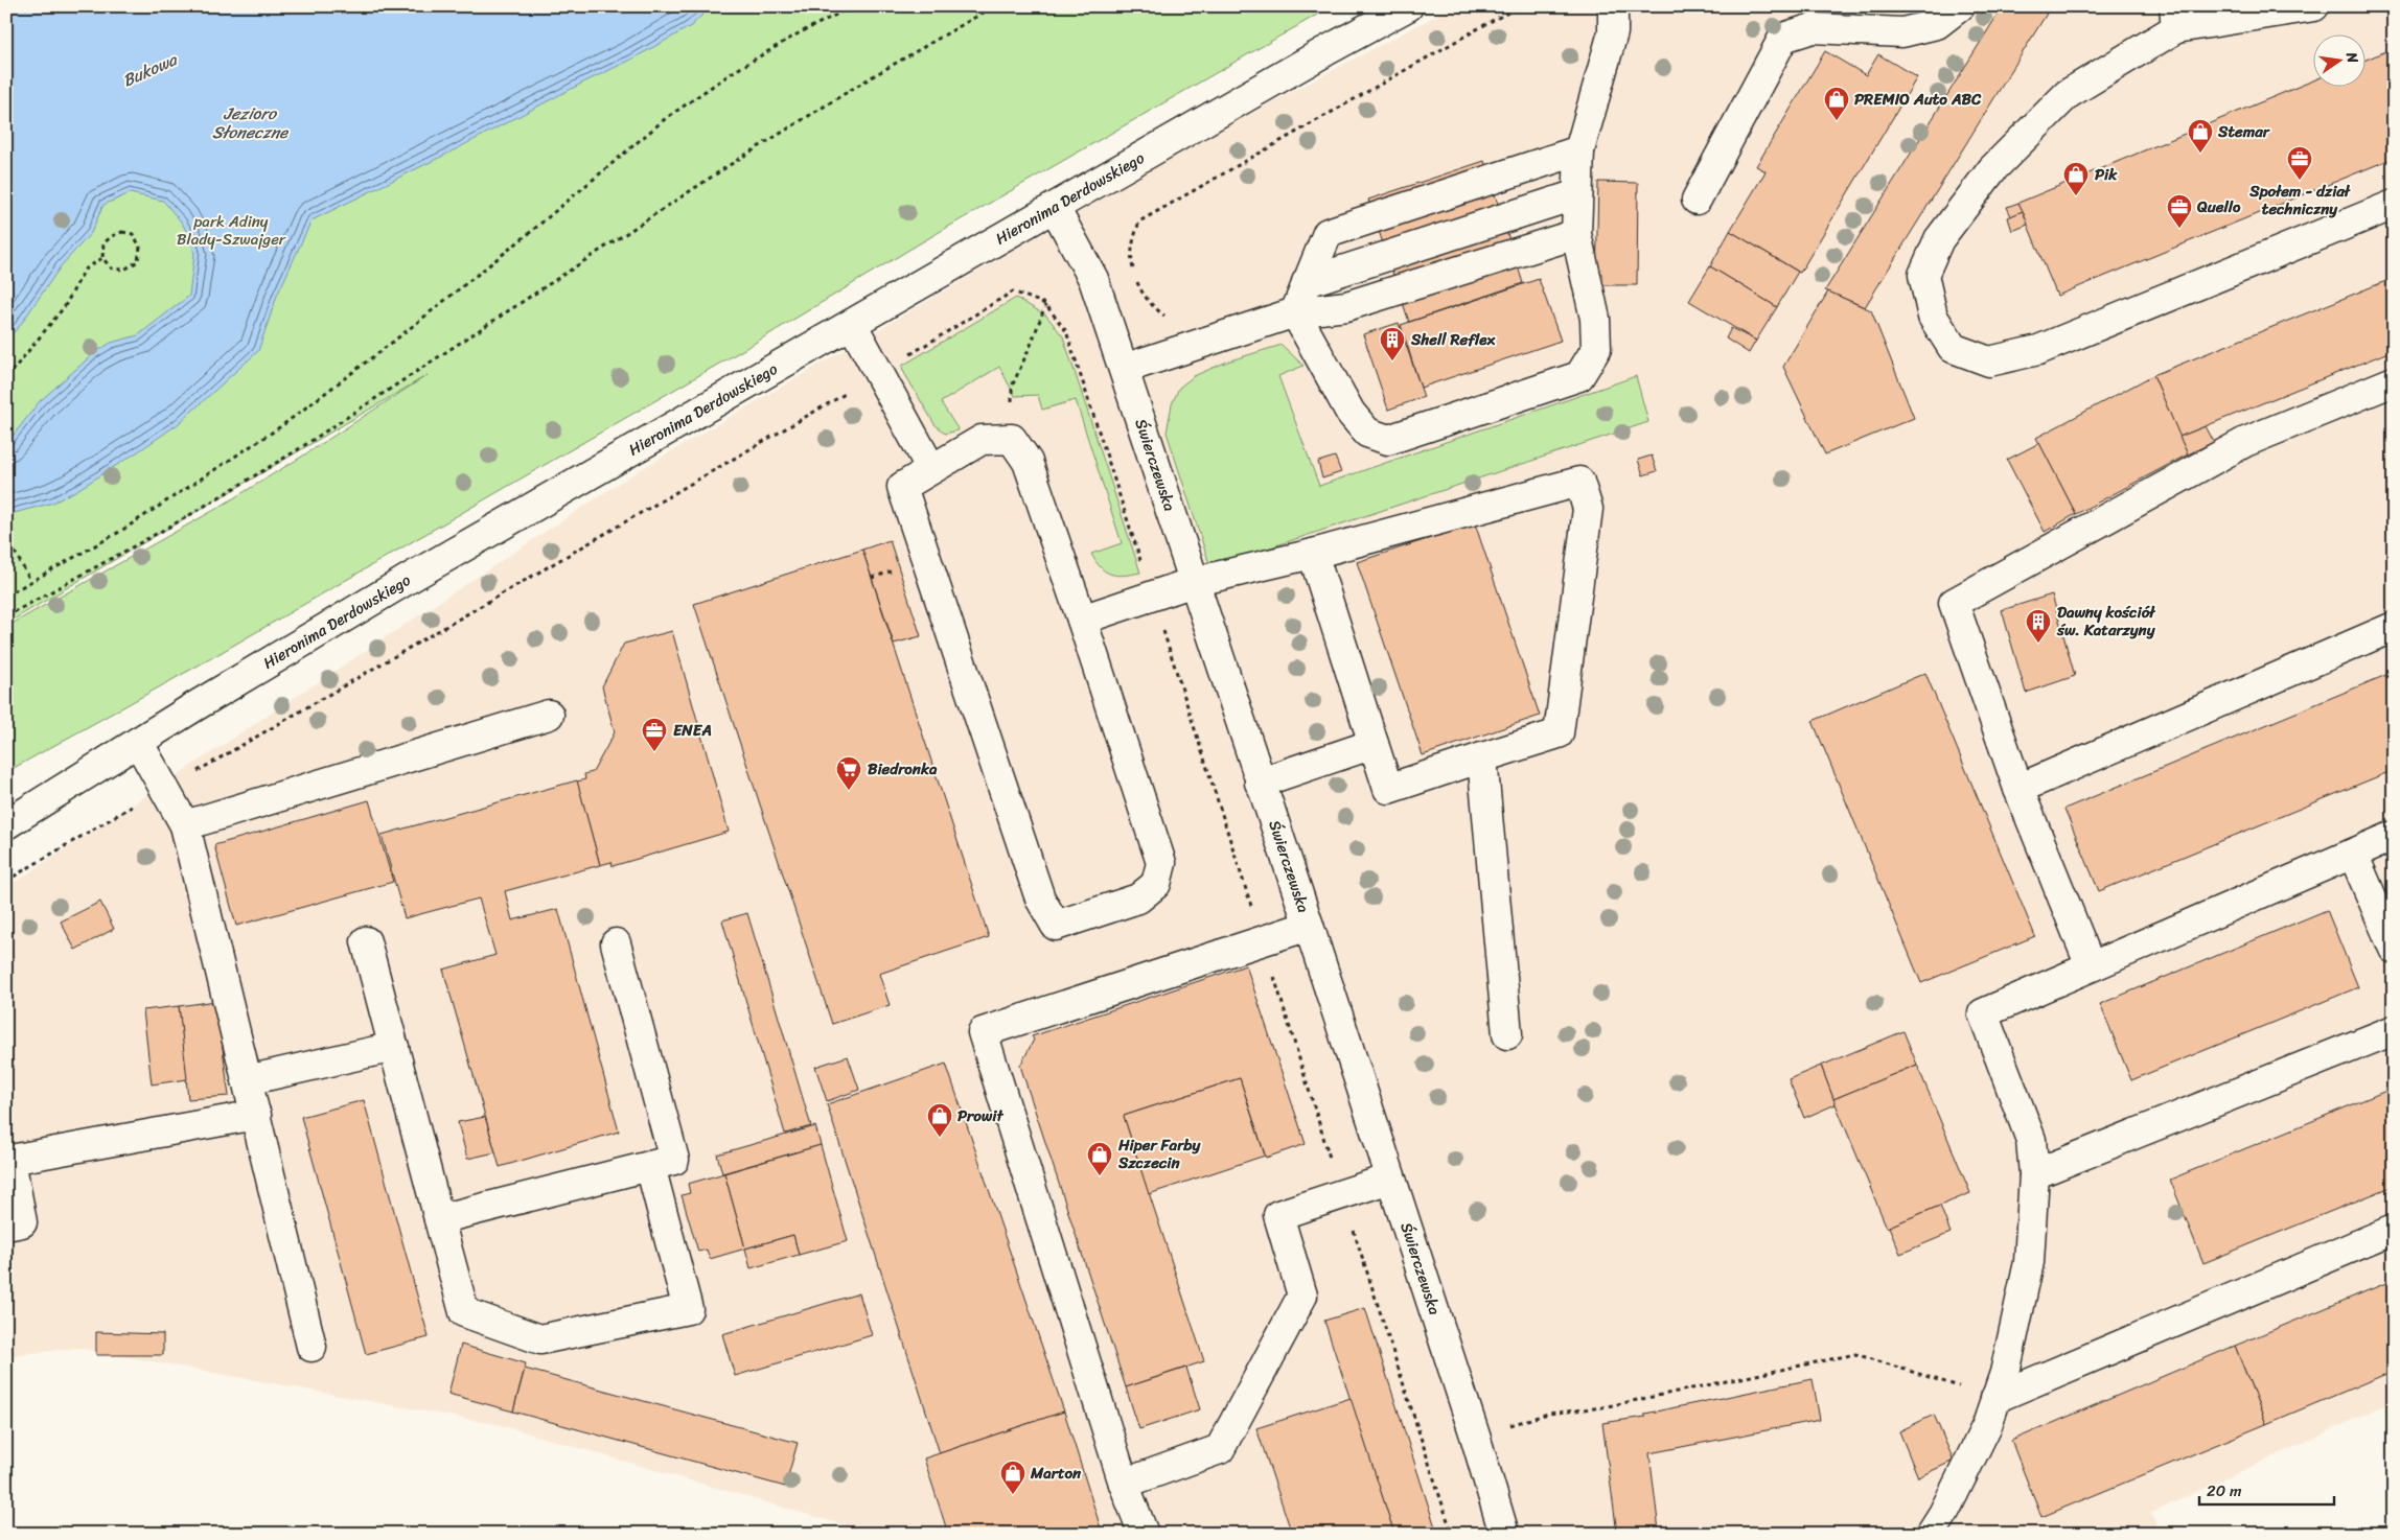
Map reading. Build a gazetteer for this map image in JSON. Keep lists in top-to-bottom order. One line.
{"streets":{"main road":["Hieronima Derdowskiego","Świerczewska"]},"crossings":[["Hieronima Derdowskiego","Świerczewska"]],"water":["Bukowa","Jezioro Słoneczne"],"parks":["park Adiny Blady-Szwajger"],"places":{"shop":["PREMIO Auto ABC","Stemar","Pik","Prowit","Hiper Farby Szczecin","Marton"],"office":["Społem - dział techniczny","Quello","ENEA"],"building":["Shell Reflex","Dawny kościół św. Katarzyny"],"supermarket":["Biedronka"]},"scale_bar":"20 m","north":"right"}
